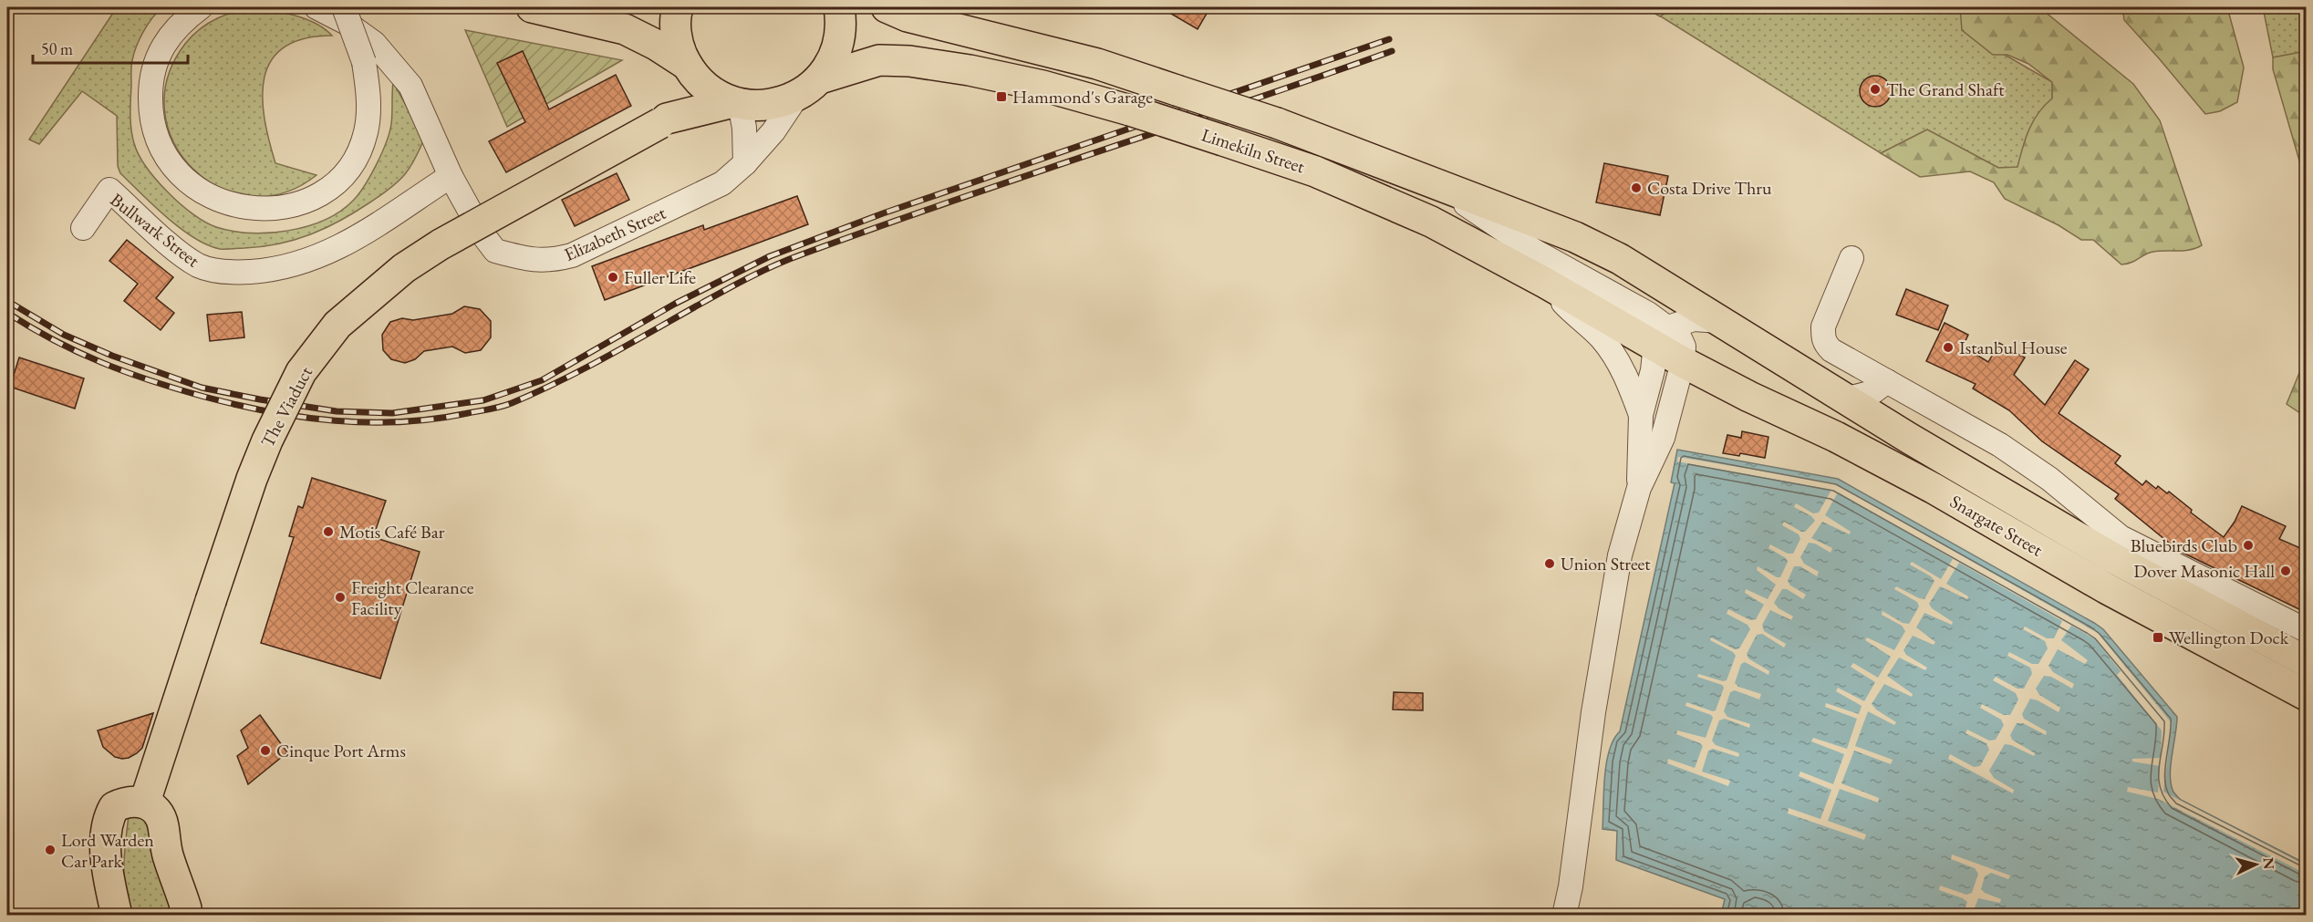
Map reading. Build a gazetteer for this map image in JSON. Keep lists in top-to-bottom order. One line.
{"streets":{"highway":["Limekiln Street","The Viaduct","Snargate Street"],"street":["Bullwark Street","Elizabeth Street"]},"crossings":[["Limekiln Street","Elizabeth Street"],["Limekiln Street","The Viaduct"],["Limekiln Street","Snargate Street"],["Bullwark Street","Elizabeth Street"]],"places":{"other":["The Grand Shaft","Costa Drive Thru","Fuller Life","Istanbul House","Motis Café Bar","Bluebirds Club","Union Street","Dover Masonic Hall","Freight Clearance Facility","Cinque Port Arms","Lord Warden Car Park"],"transit":["Hammond's Garage","Wellington Dock"]},"scale_bar":"50 m","north":"right"}
